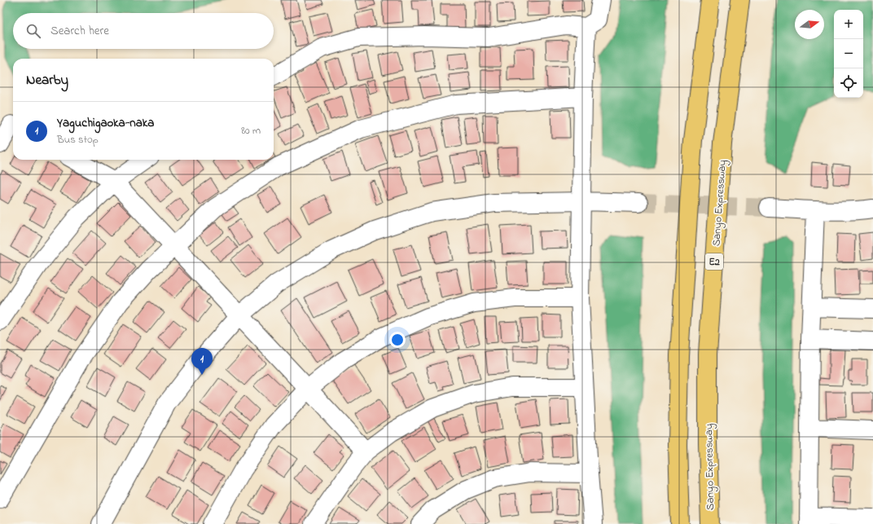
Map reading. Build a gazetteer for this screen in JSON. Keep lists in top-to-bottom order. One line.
{"streets":{"highway":["Sanyo Expressway","E2"]},"north":"right","page":{"map_buttons":["+","−"],"search":"Search here","heading":"Nearby","list":[{"mark":"1","name":"Yaguchigaoka-naka","note":"Bus stop","value":"80 m"}],"pins":"1"}}
